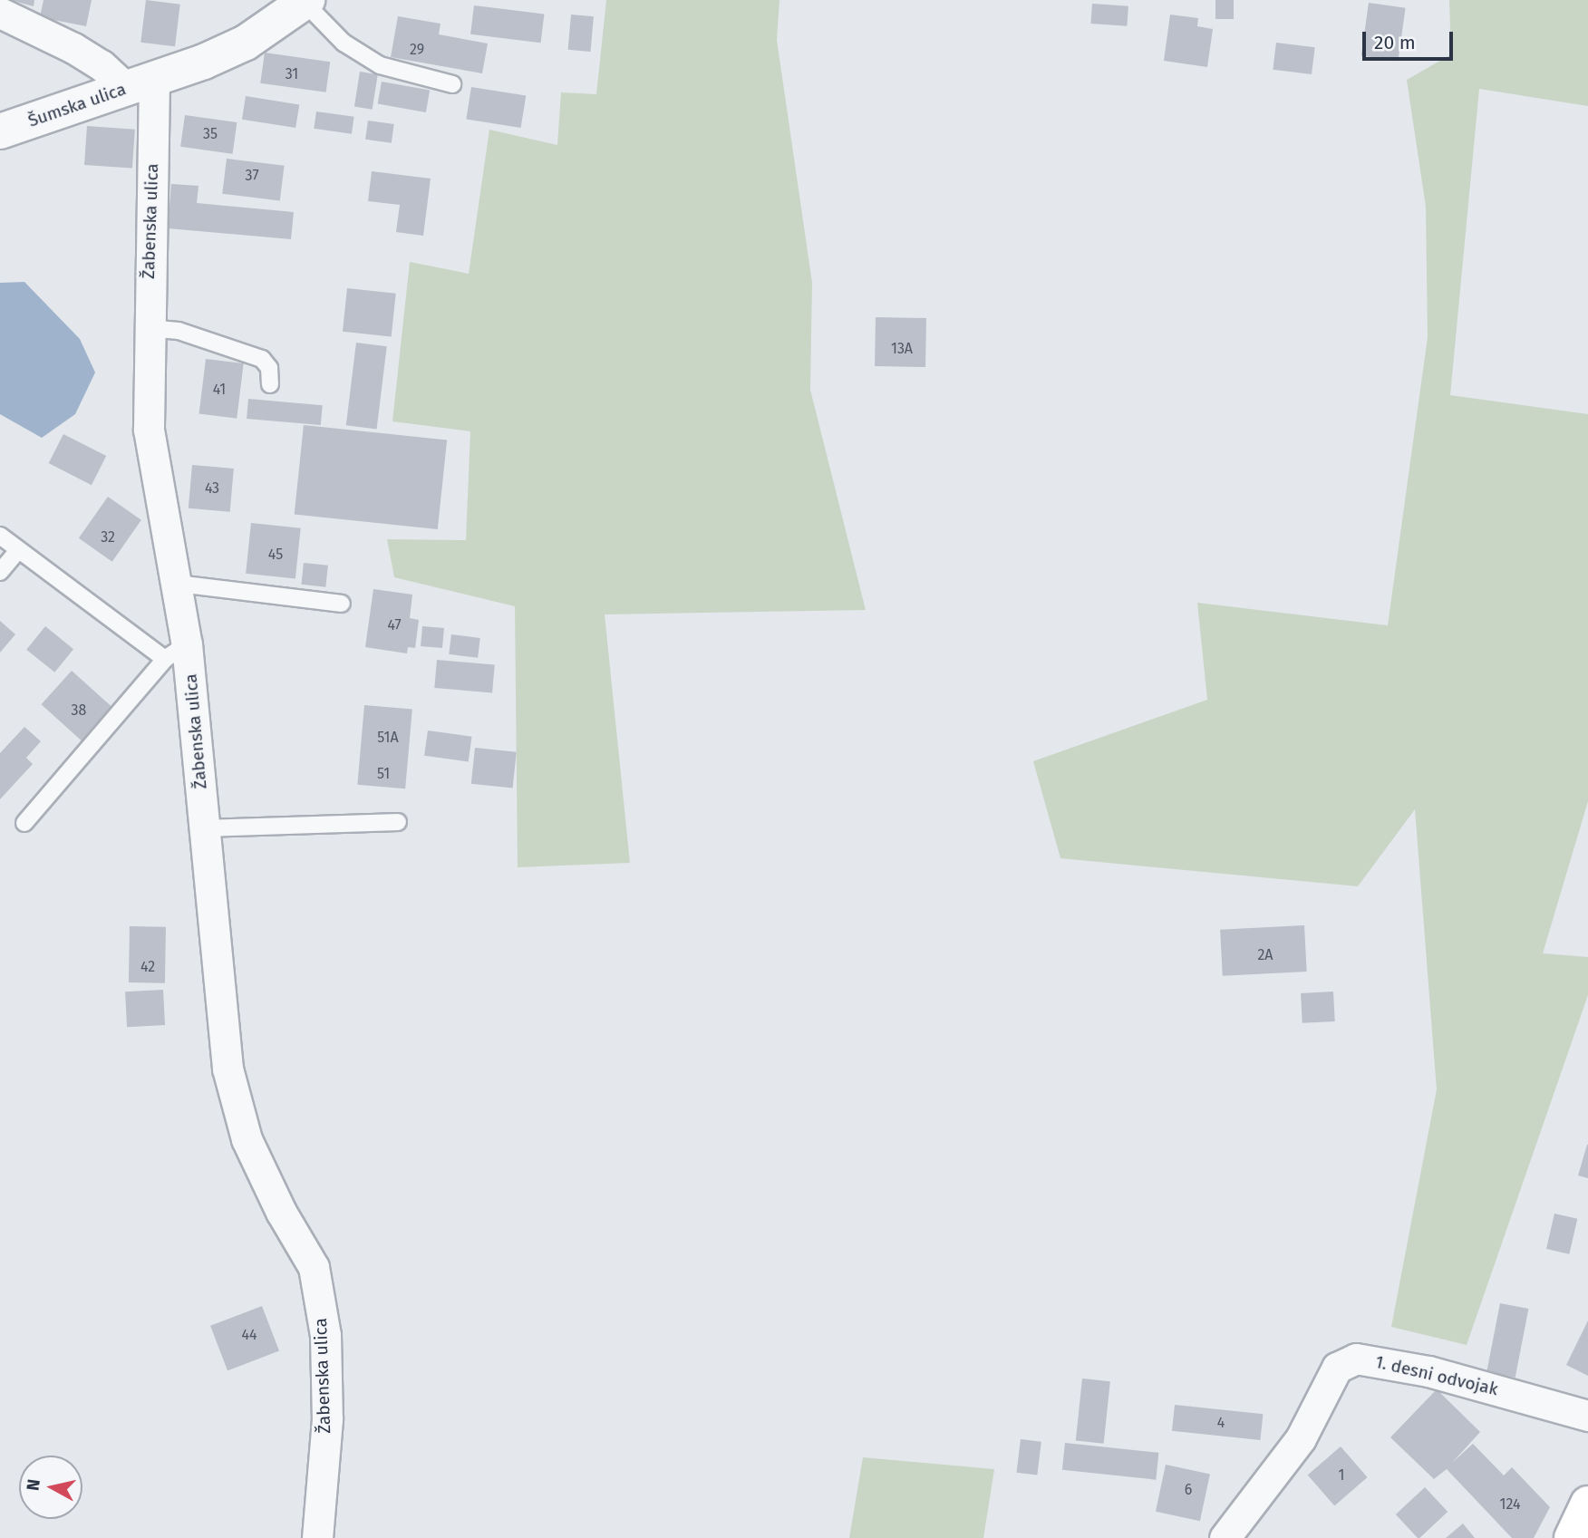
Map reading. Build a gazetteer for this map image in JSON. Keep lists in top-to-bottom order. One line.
{"streets":{"street":["Šumska ulica","Žabenska ulica","1. desni odvojak"]},"crossings":[["Šumska ulica","Žabenska ulica"]],"house_numbers":["29","31","35","37","13A","41","43","32","45","47","38","51A","51","2A","42","44","4","1","6","124"],"scale_bar":"20 m","north":"left"}
